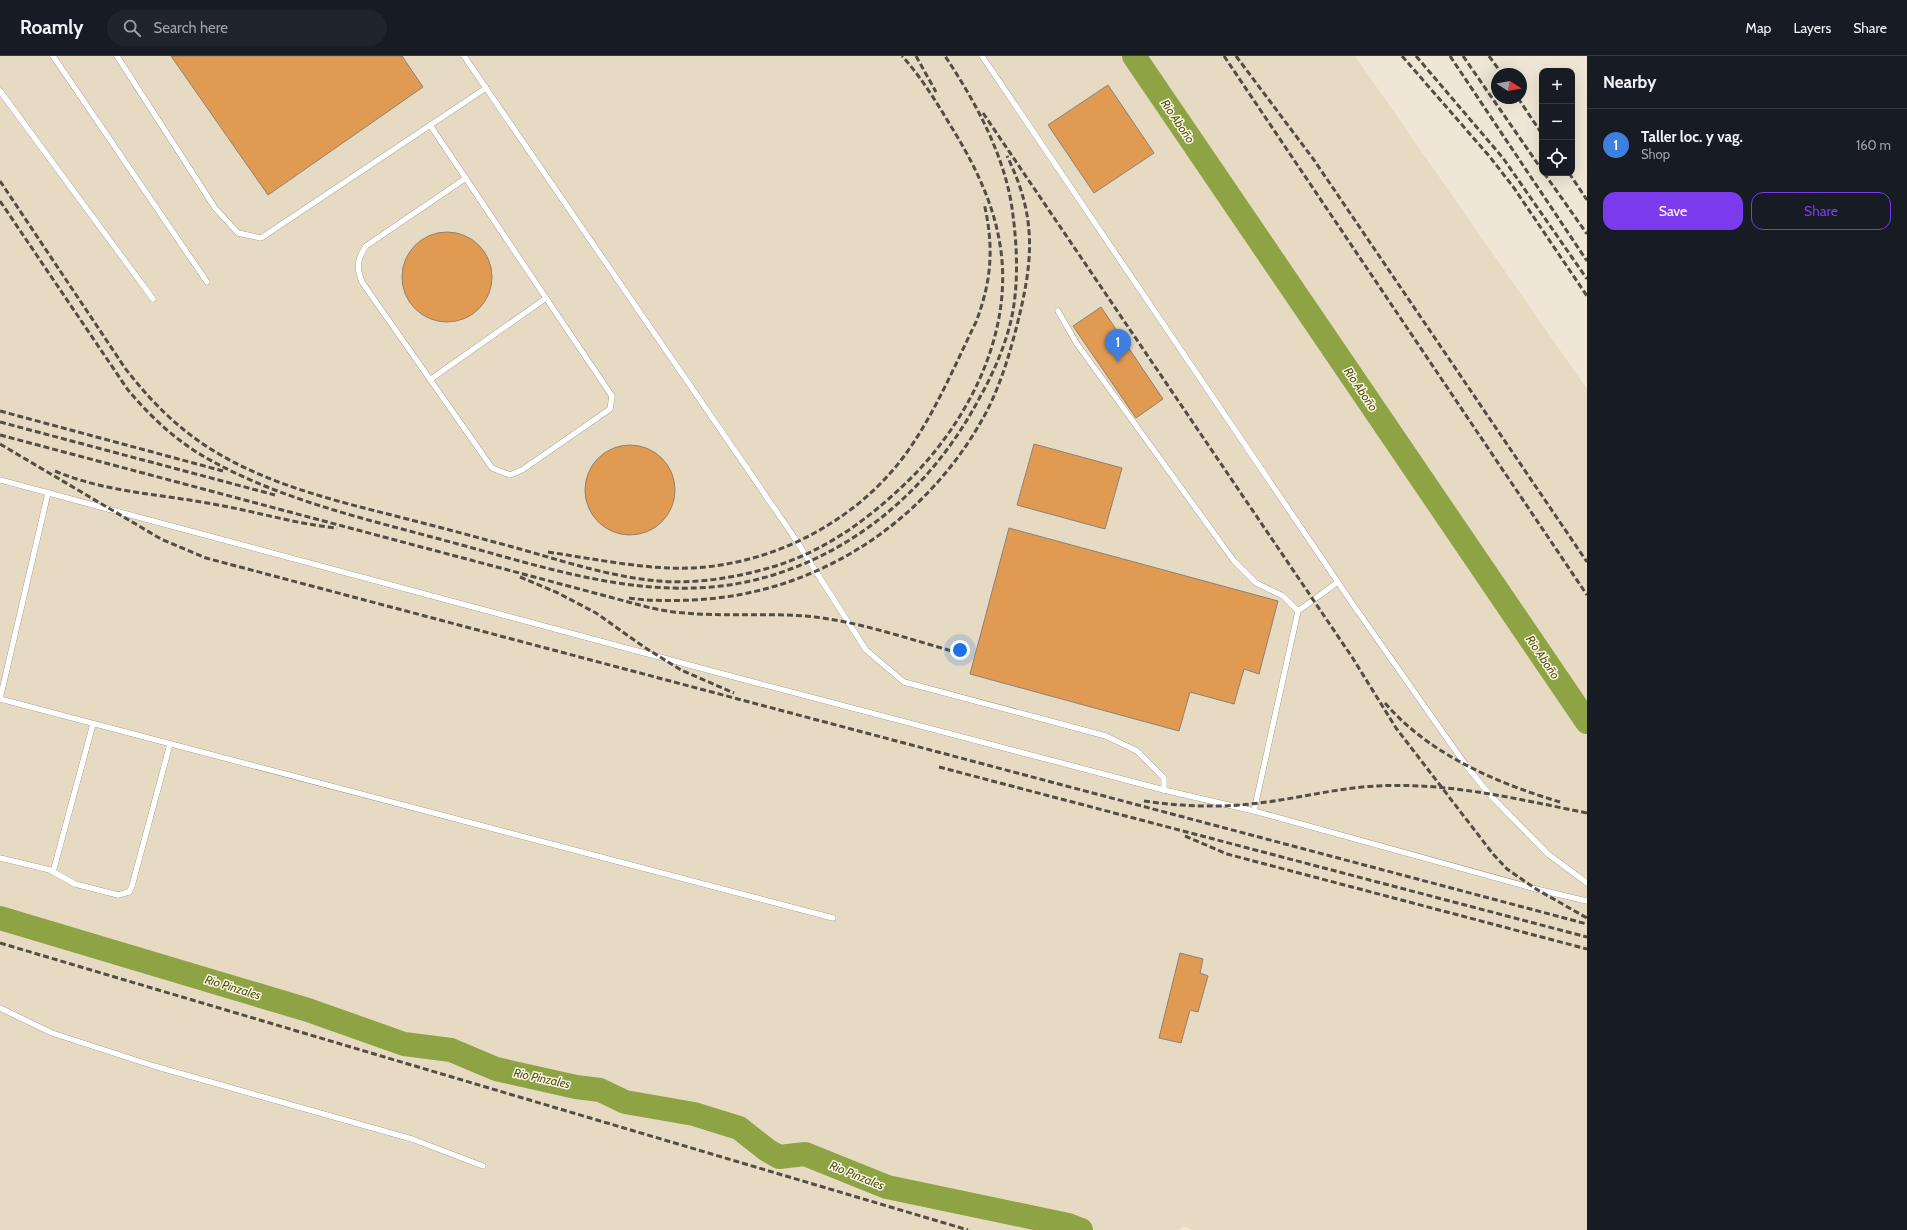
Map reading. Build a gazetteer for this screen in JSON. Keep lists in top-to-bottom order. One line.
{"water":["Rio Aboño","Rio Pinzales"],"north":"right","page":{"header":"Roamly","search":"Search here","nav":["Map","Layers","Share"],"heading":"Nearby","map_buttons":["+","−"],"list":[{"mark":"1","name":"Taller loc. y vag.","note":"Shop","value":"160 m"}],"buttons":["Save","Share"],"pins":"1"}}
